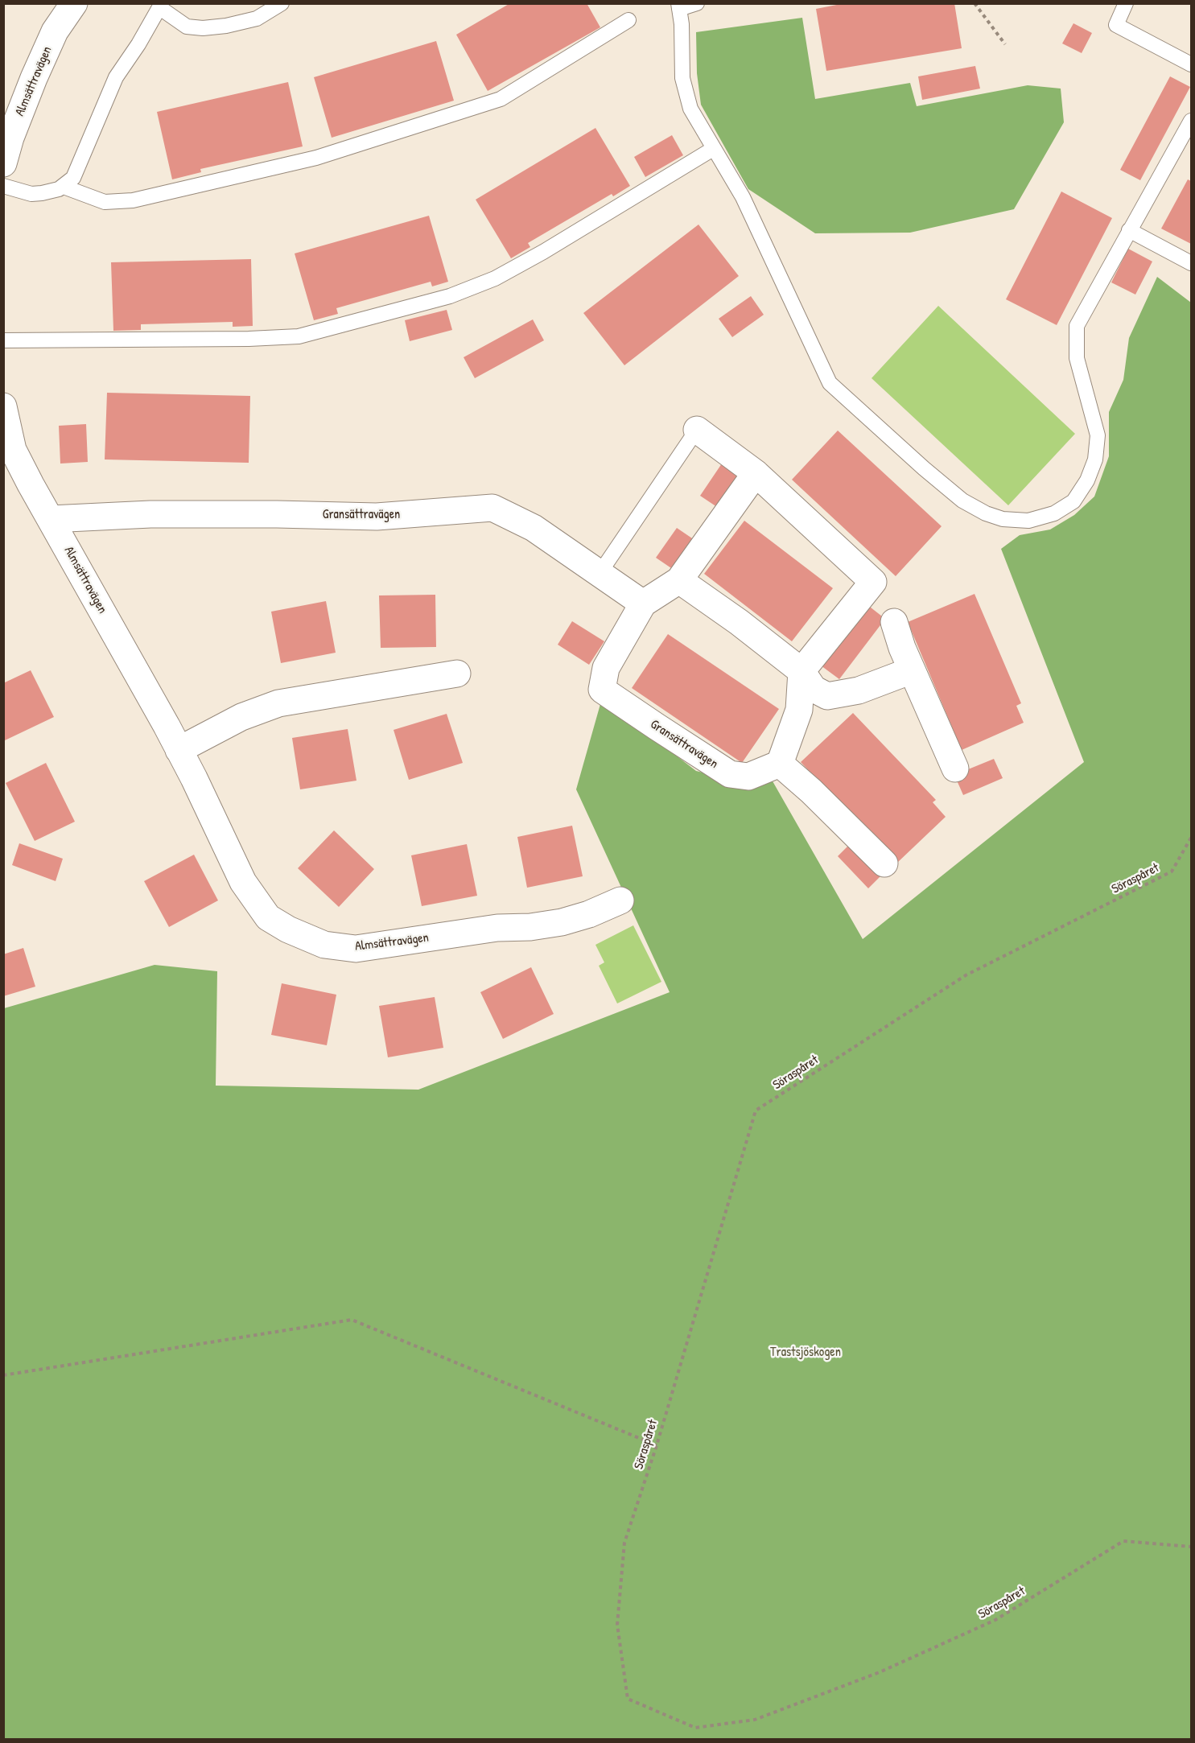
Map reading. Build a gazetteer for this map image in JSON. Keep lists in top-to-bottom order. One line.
{"streets":{"street":["Almsättravägen","Gransättravägen"],"path":["Söraspåret"]},"crossings":[["Almsättravägen","Gransättravägen"]],"parks":["Trastsjöskogen"]}
